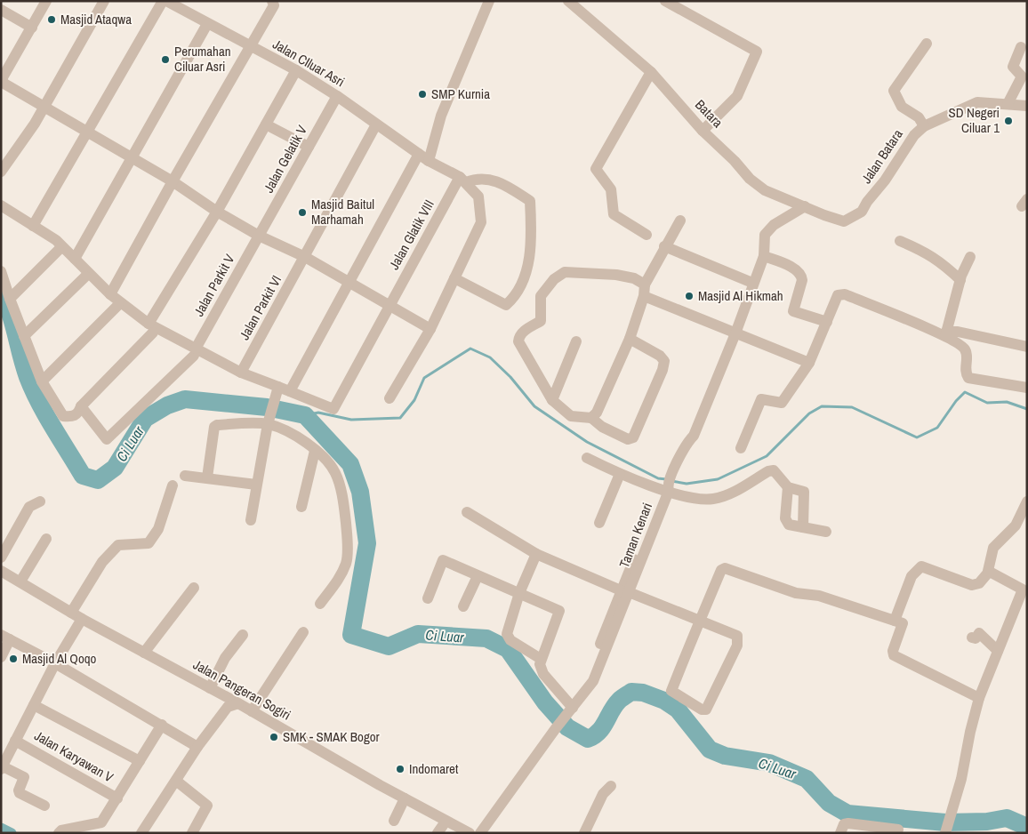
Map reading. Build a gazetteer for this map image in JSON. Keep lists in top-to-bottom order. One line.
{"streets":{"street":["Jalan CIluar Asri","Batara","Jalan Batara","Jalan Gelatik V","Jalan Glatik VIII","Jalan Parkit V","Jalan Parkit VI","Taman Kenari","Jalan Pangeran Sogiri","Jalan Karyawan V"]},"crossings":[["Jalan CIluar Asri","Jalan Gelatik V"],["Jalan CIluar Asri","Jalan Glatik VIII"],["Jalan CIluar Asri","Jalan Parkit VI"],["Batara","Jalan Batara"],["Jalan Gelatik V","Jalan Parkit V"]],"water":["Ci Luar"],"places":["Masjid Ataqwa","Perumahan Ciluar Asri","SMP Kurnia","SD Negeri Ciluar 1","Masjid Baitul Marhamah","Masjid Al Hikmah","Masjid Al Qoqo","SMK - SMAK Bogor","Indomaret"]}
